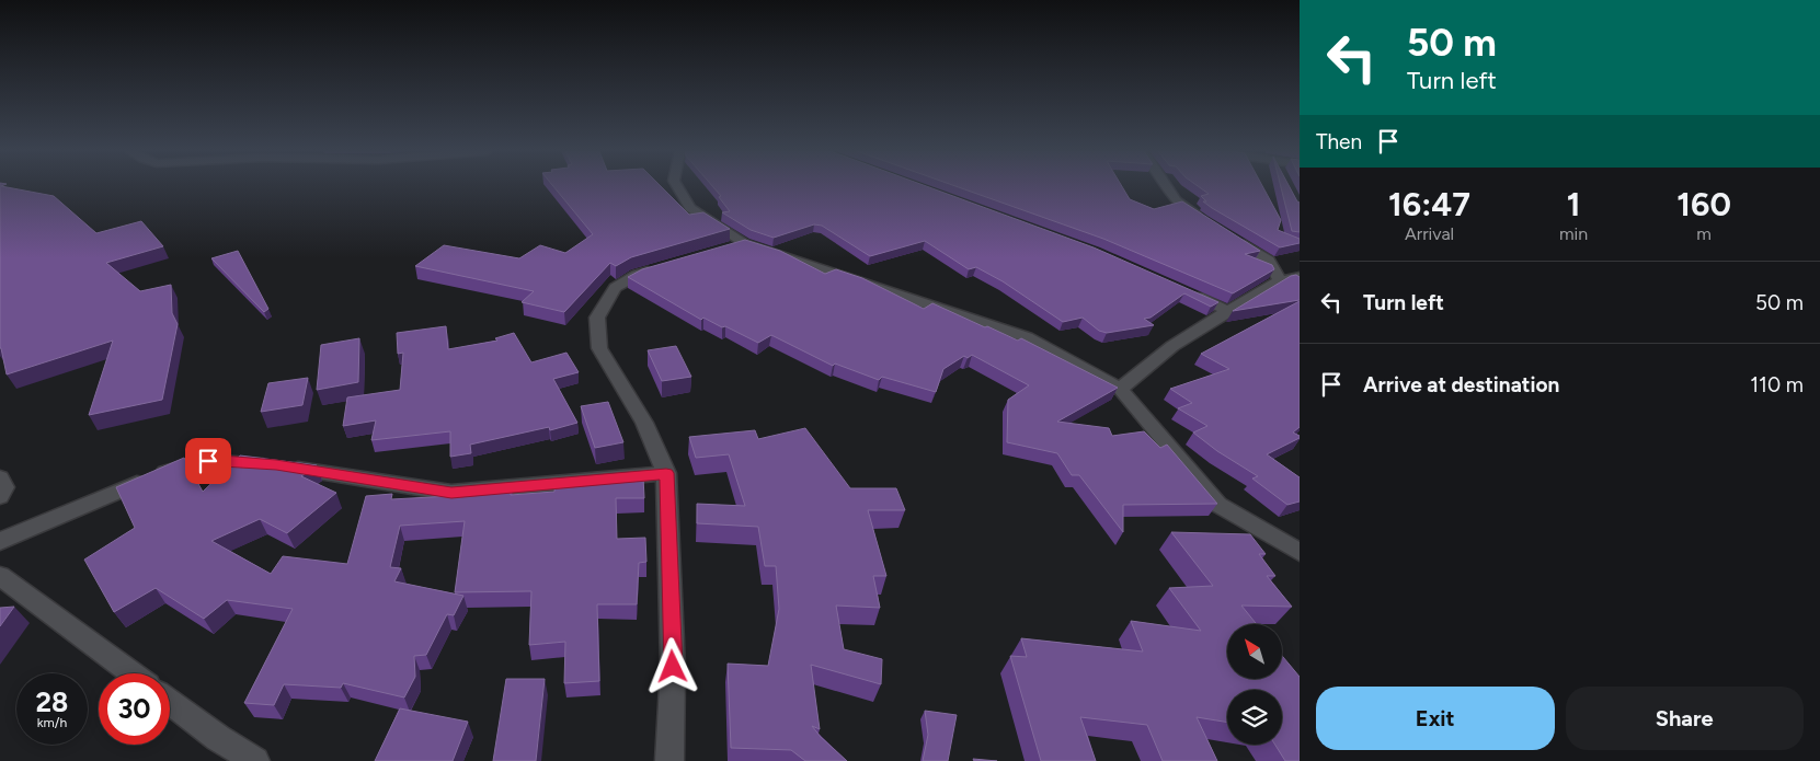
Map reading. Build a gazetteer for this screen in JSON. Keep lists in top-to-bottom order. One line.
{"north":"top left","page":{"turn":["50 m","Turn left"],"then":"Then","eta":["16:47","Arrival","1","min","160","m"],"list":[{"name":"Turn left","value":"50 m"},{"name":"Arrive at destination","value":"110 m"}],"speed":"28 km/h","limit":"30","buttons":["Exit","Share"]}}
